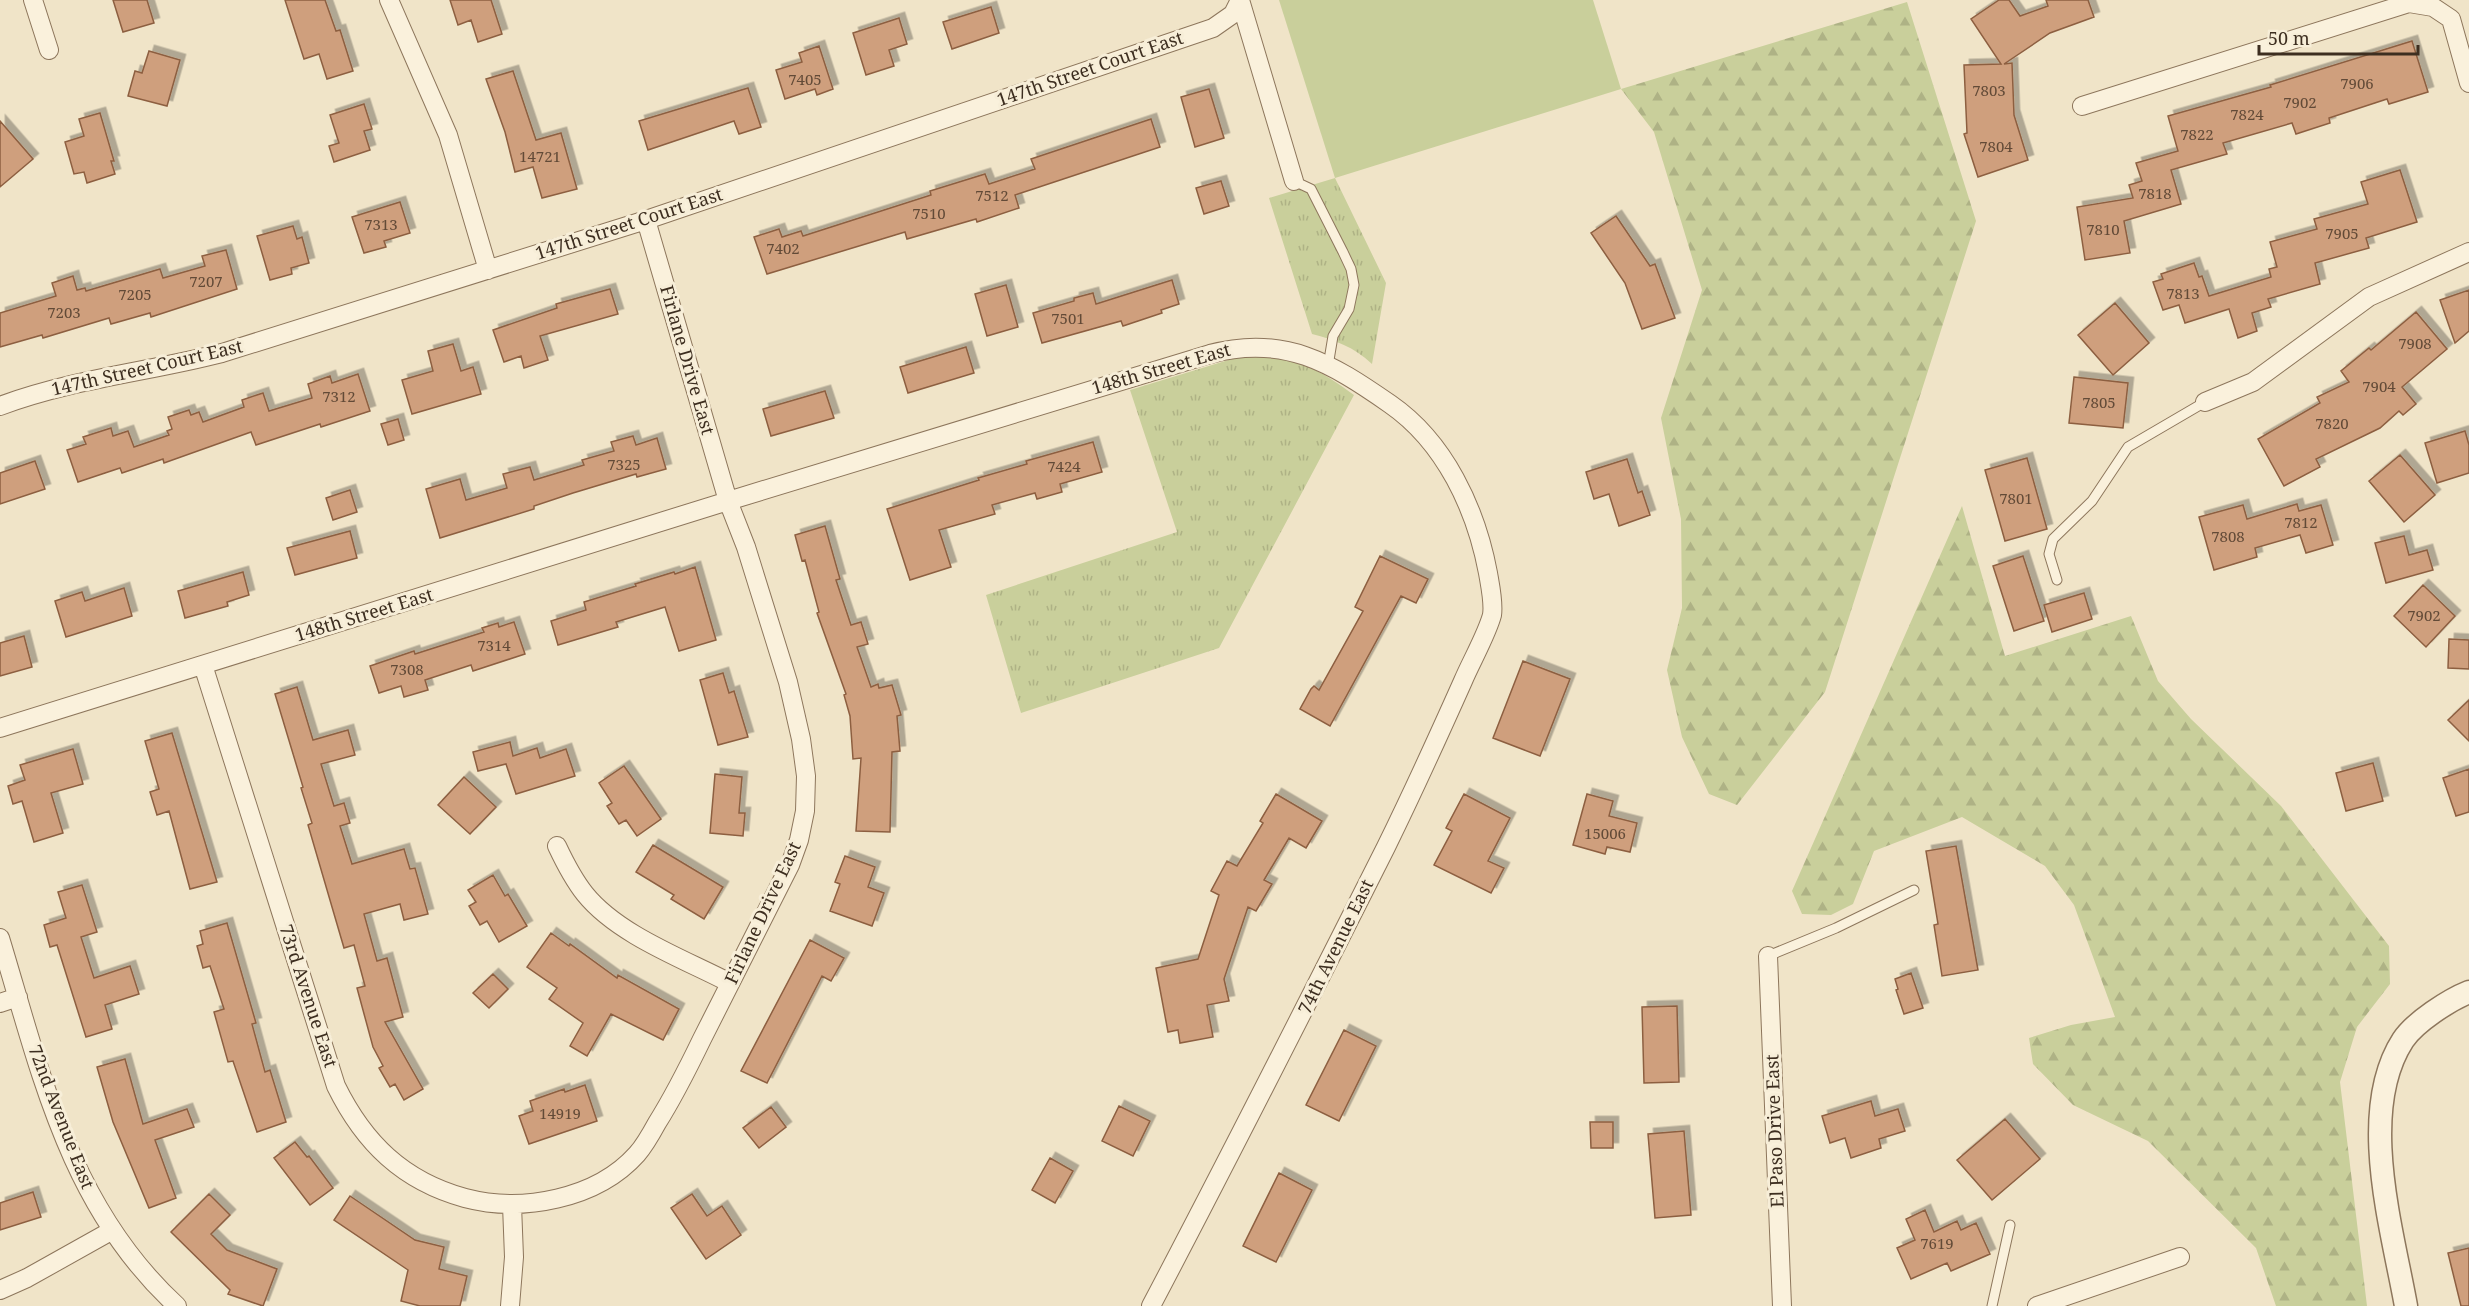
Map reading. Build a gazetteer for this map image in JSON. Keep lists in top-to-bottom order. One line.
{"streets":{"street":["147th Street Court East","Firlane Drive East","148th Street East","74th Avenue East","73rd Avenue East","72nd Avenue East","El Paso Drive East"]},"crossings":[["147th Street Court East","Firlane Drive East"],["Firlane Drive East","148th Street East"],["Firlane Drive East","73rd Avenue East"],["148th Street East","74th Avenue East"],["148th Street East","73rd Avenue East"]],"house_numbers":["7405","7906","7803","7902","7824","7822","7804","14721","7818","7512","7510","7313","7810","7905","7402","7207","7813","7205","7203","7501","7908","7904","7312","7805","7820","7325","7424","7801","7812","7808","7902","7314","7308","15006","14919","7619"],"scale_bar":"50 m"}
